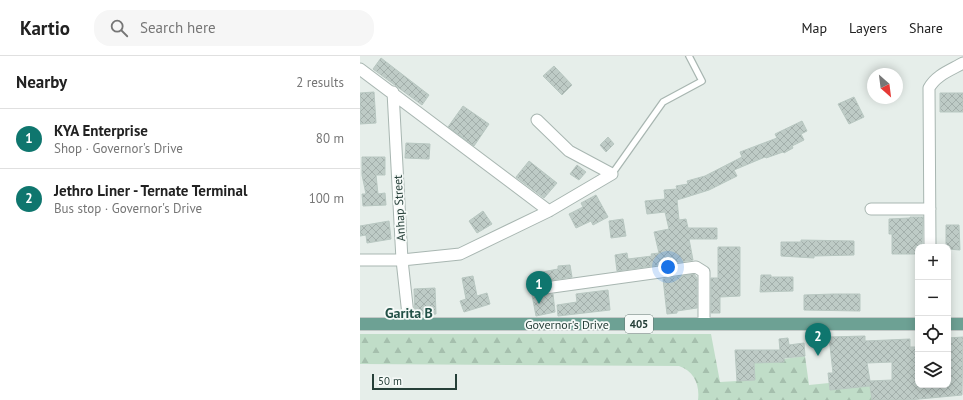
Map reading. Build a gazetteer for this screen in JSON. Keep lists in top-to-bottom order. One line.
{"streets":{"main road":["Governor's Drive","405"],"street":["Anhap Street"]},"crossings":[["Anhap Street","Governor's Drive"]],"districts":["Garita B"],"scale_bar":"50 m","north":"bottom right","page":{"header":"Kartio","search":"Search here","nav":["Map","Layers","Share"],"heading":["Nearby","2 results"],"list":[{"mark":"1","name":"KYA Enterprise","note":"Shop · Governor's Drive","value":"80 m"},{"mark":"2","name":"Jethro Liner - Ternate Terminal","note":"Bus stop · Governor's Drive","value":"100 m"}],"map_buttons":["+","−"],"pins":["1","2"],"scale":"50 m"}}
